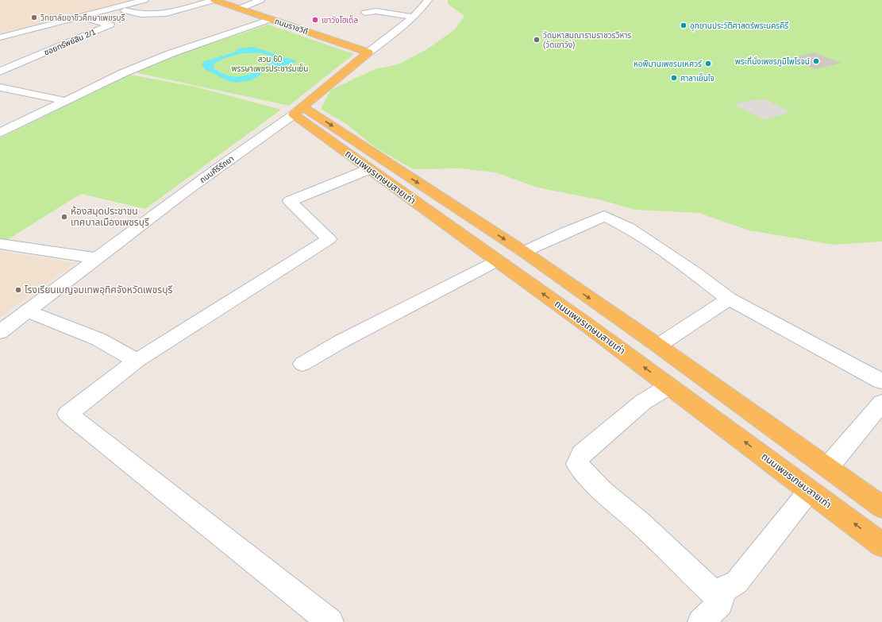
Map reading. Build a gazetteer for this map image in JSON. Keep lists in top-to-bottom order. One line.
{"streets":{"main road":["ถนนราชวิถี","ถนนคีรีรัถยา","ถนนเพชรเกษมสายเก่า"],"street":["ซอยทรัพย์สิน 2/1"]},"crossings":[["ถนนราชวิถี","ถนนคีรีรัถยา"],["ถนนคีรีรัถยา","ถนนเพชรเกษมสายเก่า"]],"parks":["สวน 60 พรรษาเพชรประชาร่มเย็น"],"places":["วิทยาลัยอาขีวคึกษาเพขรบุรี","เขาวังโฮเต็ล","อุทยานประวัติศาสตร์พระนครคีรี","วัดมหาสมณารามราชวรวิหาร (วัดเขาวัง)","พระที่นั่งเพชรภูมิไพโรจน์","หอพิมานเพชรมเหศวร์","ศาลาเย็นใจ","ห้องสมุดประชาชน เทศบาลเมืองเพชรบุรี","โรงเรียนเบญจมเทพอุทิศจังหวัดเพชรบุรี"]}
